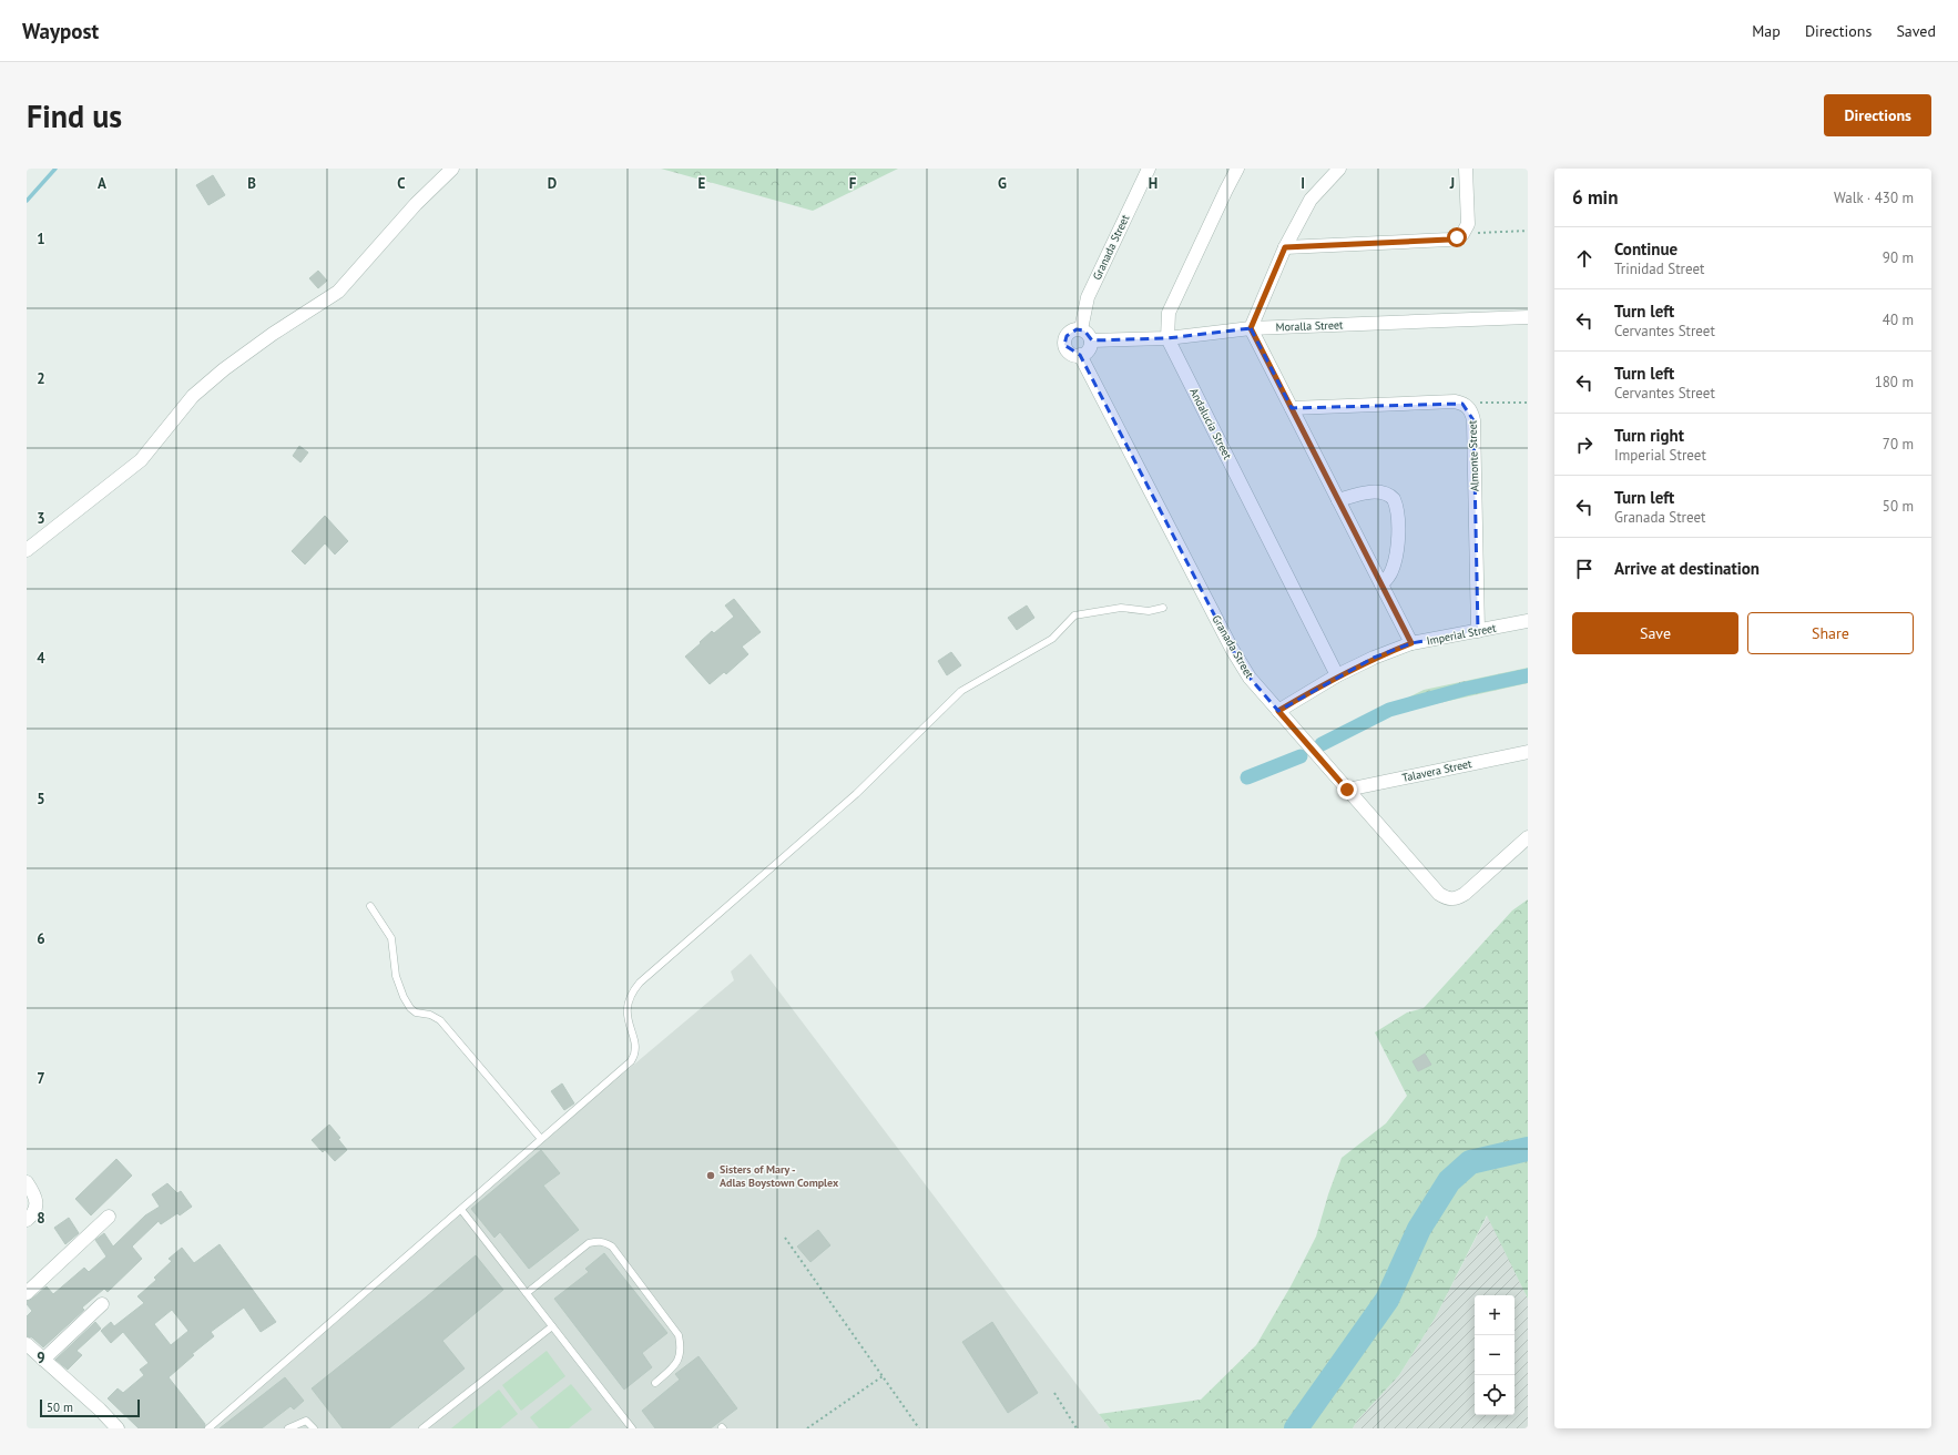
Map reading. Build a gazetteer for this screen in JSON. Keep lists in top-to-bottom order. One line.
{"streets":{"street":["Granada Street","Moralla Street","Andalucia Street","Almonte Street","Imperial Street","Talavera Street"]},"crossings":[["Granada Street","Moralla Street"],["Granada Street","Imperial Street"],["Granada Street","Talavera Street"],["Moralla Street","Andalucia Street"],["Andalucia Street","Imperial Street"],["Almonte Street","Imperial Street"]],"places":["Sisters of Mary - Adlas Boystown Complex"],"scale_bar":"50 m","page":{"header":"Waypost","nav":["Map","Directions","Saved"],"buttons":["Directions",["Save","Share"]],"title":"Find us","heading":["6 min","Walk · 430 m"],"list":[["Continue","Trinidad Street","90 m"],["Turn left","Cervantes Street","40 m"],["Turn left","Cervantes Street","180 m"],["Turn right","Imperial Street","70 m"],["Turn left","Granada Street","50 m"],"Arrive at destination"],"map_buttons":["+","−"],"scale":"50 m"},"grid":{"columns":["A","B","C","D","E","F","G","H","I","J"],"rows":["1","2","3","4","5","6","7","8","9"]}}
